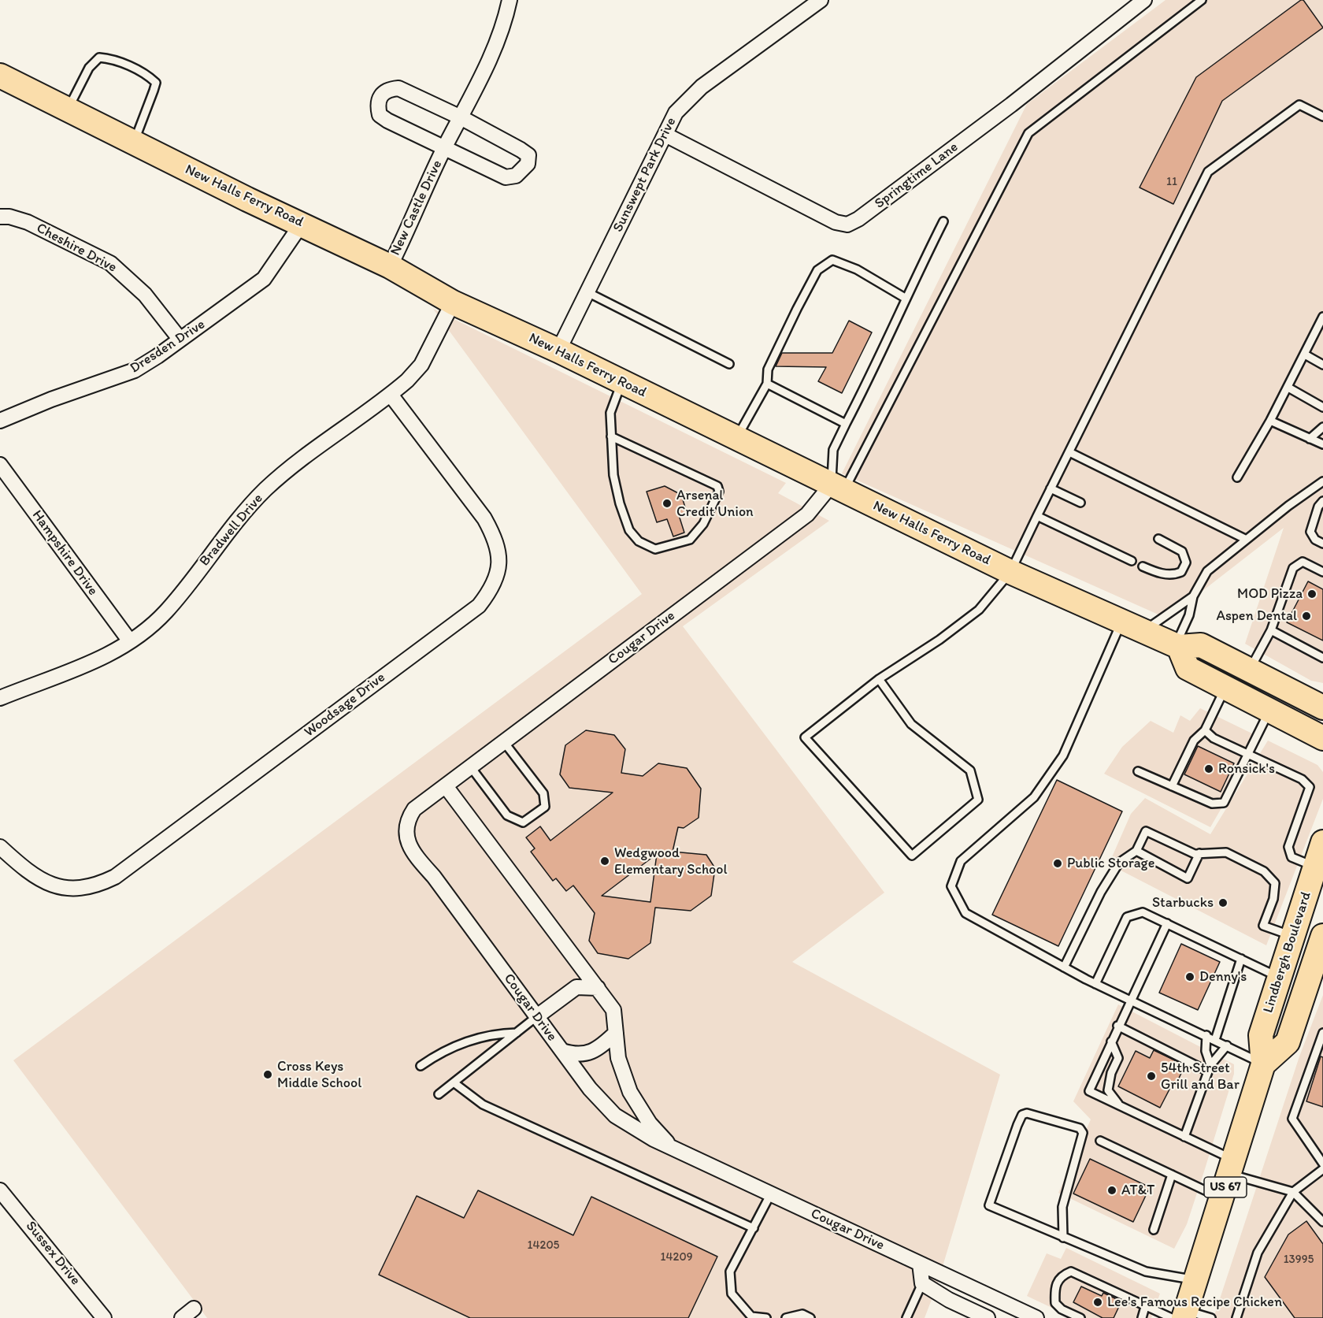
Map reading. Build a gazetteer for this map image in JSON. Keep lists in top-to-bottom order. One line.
{"streets":{"main road":["New Halls Ferry Road","Lindbergh Boulevard","US 67"],"street":["Sunswept Park Drive","Springtime Lane","New Castle Drive","Cheshire Drive","Dresden Drive","Bradwell Drive","Hampshire Drive","Cougar Drive","Woodsage Drive","Sussex Drive"]},"crossings":[["Sunswept Park Drive","Springtime Lane"],["Sunswept Park Drive","New Halls Ferry Road"],["New Halls Ferry Road","New Castle Drive"],["New Halls Ferry Road","Dresden Drive"],["New Halls Ferry Road","Bradwell Drive"],["New Halls Ferry Road","Cougar Drive"],["Cheshire Drive","Dresden Drive"],["Bradwell Drive","Hampshire Drive"],["Bradwell Drive","Woodsage Drive"]],"places":["Arsenal Credit Union","MOD Pizza","Aspen Dental","Ronsick's","Wedgwood Elementary School","Public Storage","Starbucks","Denny's","Cross Keys Middle School","54th Street Grill and Bar","AT&T","Lee's Famous Recipe Chicken"],"house_numbers":["11","14205","14209","13995"]}
